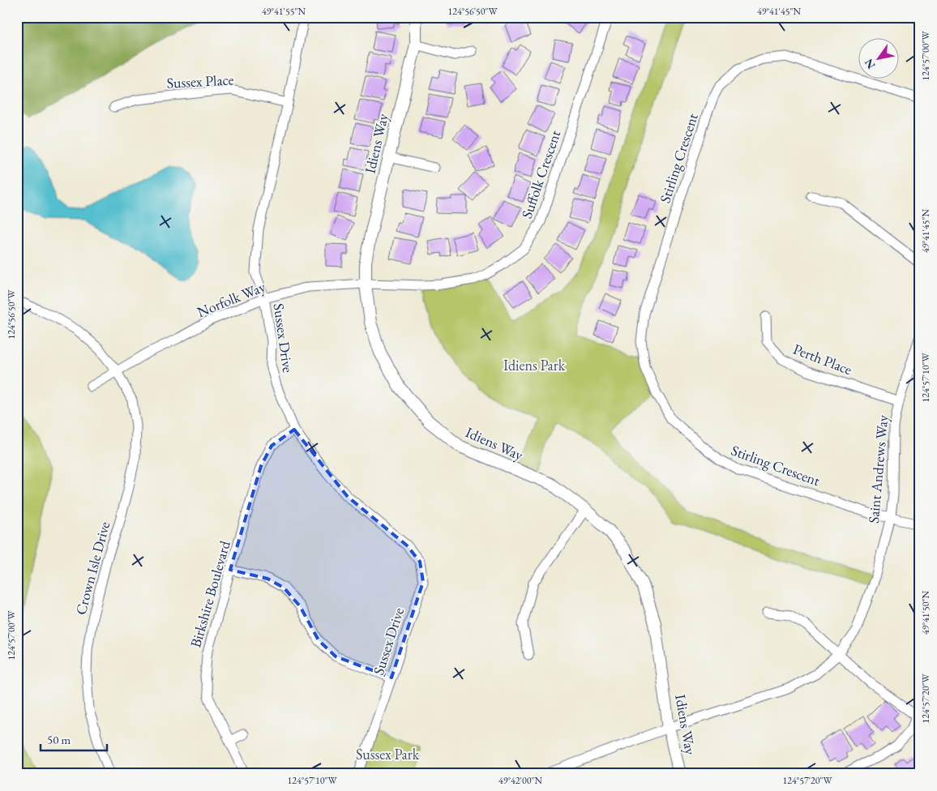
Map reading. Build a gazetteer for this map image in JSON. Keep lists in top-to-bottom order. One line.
{"streets":{"street":["Sussex Place","Idiens Way","Stirling Crescent","Suffolk Crescent","Norfolk Way","Sussex Drive","Perth Place","Saint Andrews Way","Crown Isle Drive","Birkshire Boulevard"]},"crossings":[["Sussex Place","Sussex Drive"],["Idiens Way","Suffolk Crescent"],["Idiens Way","Norfolk Way"],["Idiens Way","Saint Andrews Way"],["Stirling Crescent","Saint Andrews Way"],["Suffolk Crescent","Norfolk Way"],["Norfolk Way","Sussex Drive"],["Norfolk Way","Crown Isle Drive"],["Sussex Drive","Birkshire Boulevard"],["Perth Place","Saint Andrews Way"]],"parks":["Idiens Park","Sussex Park"],"scale_bar":"50 m","north":"bottom left","coordinates":["49°41'55\"N","124°56'50\"W","49°41'45\"N","124°57'00\"W","124°57'10\"W","49°41'50\"N","124°57'20\"W","49°42'00\"N"]}
